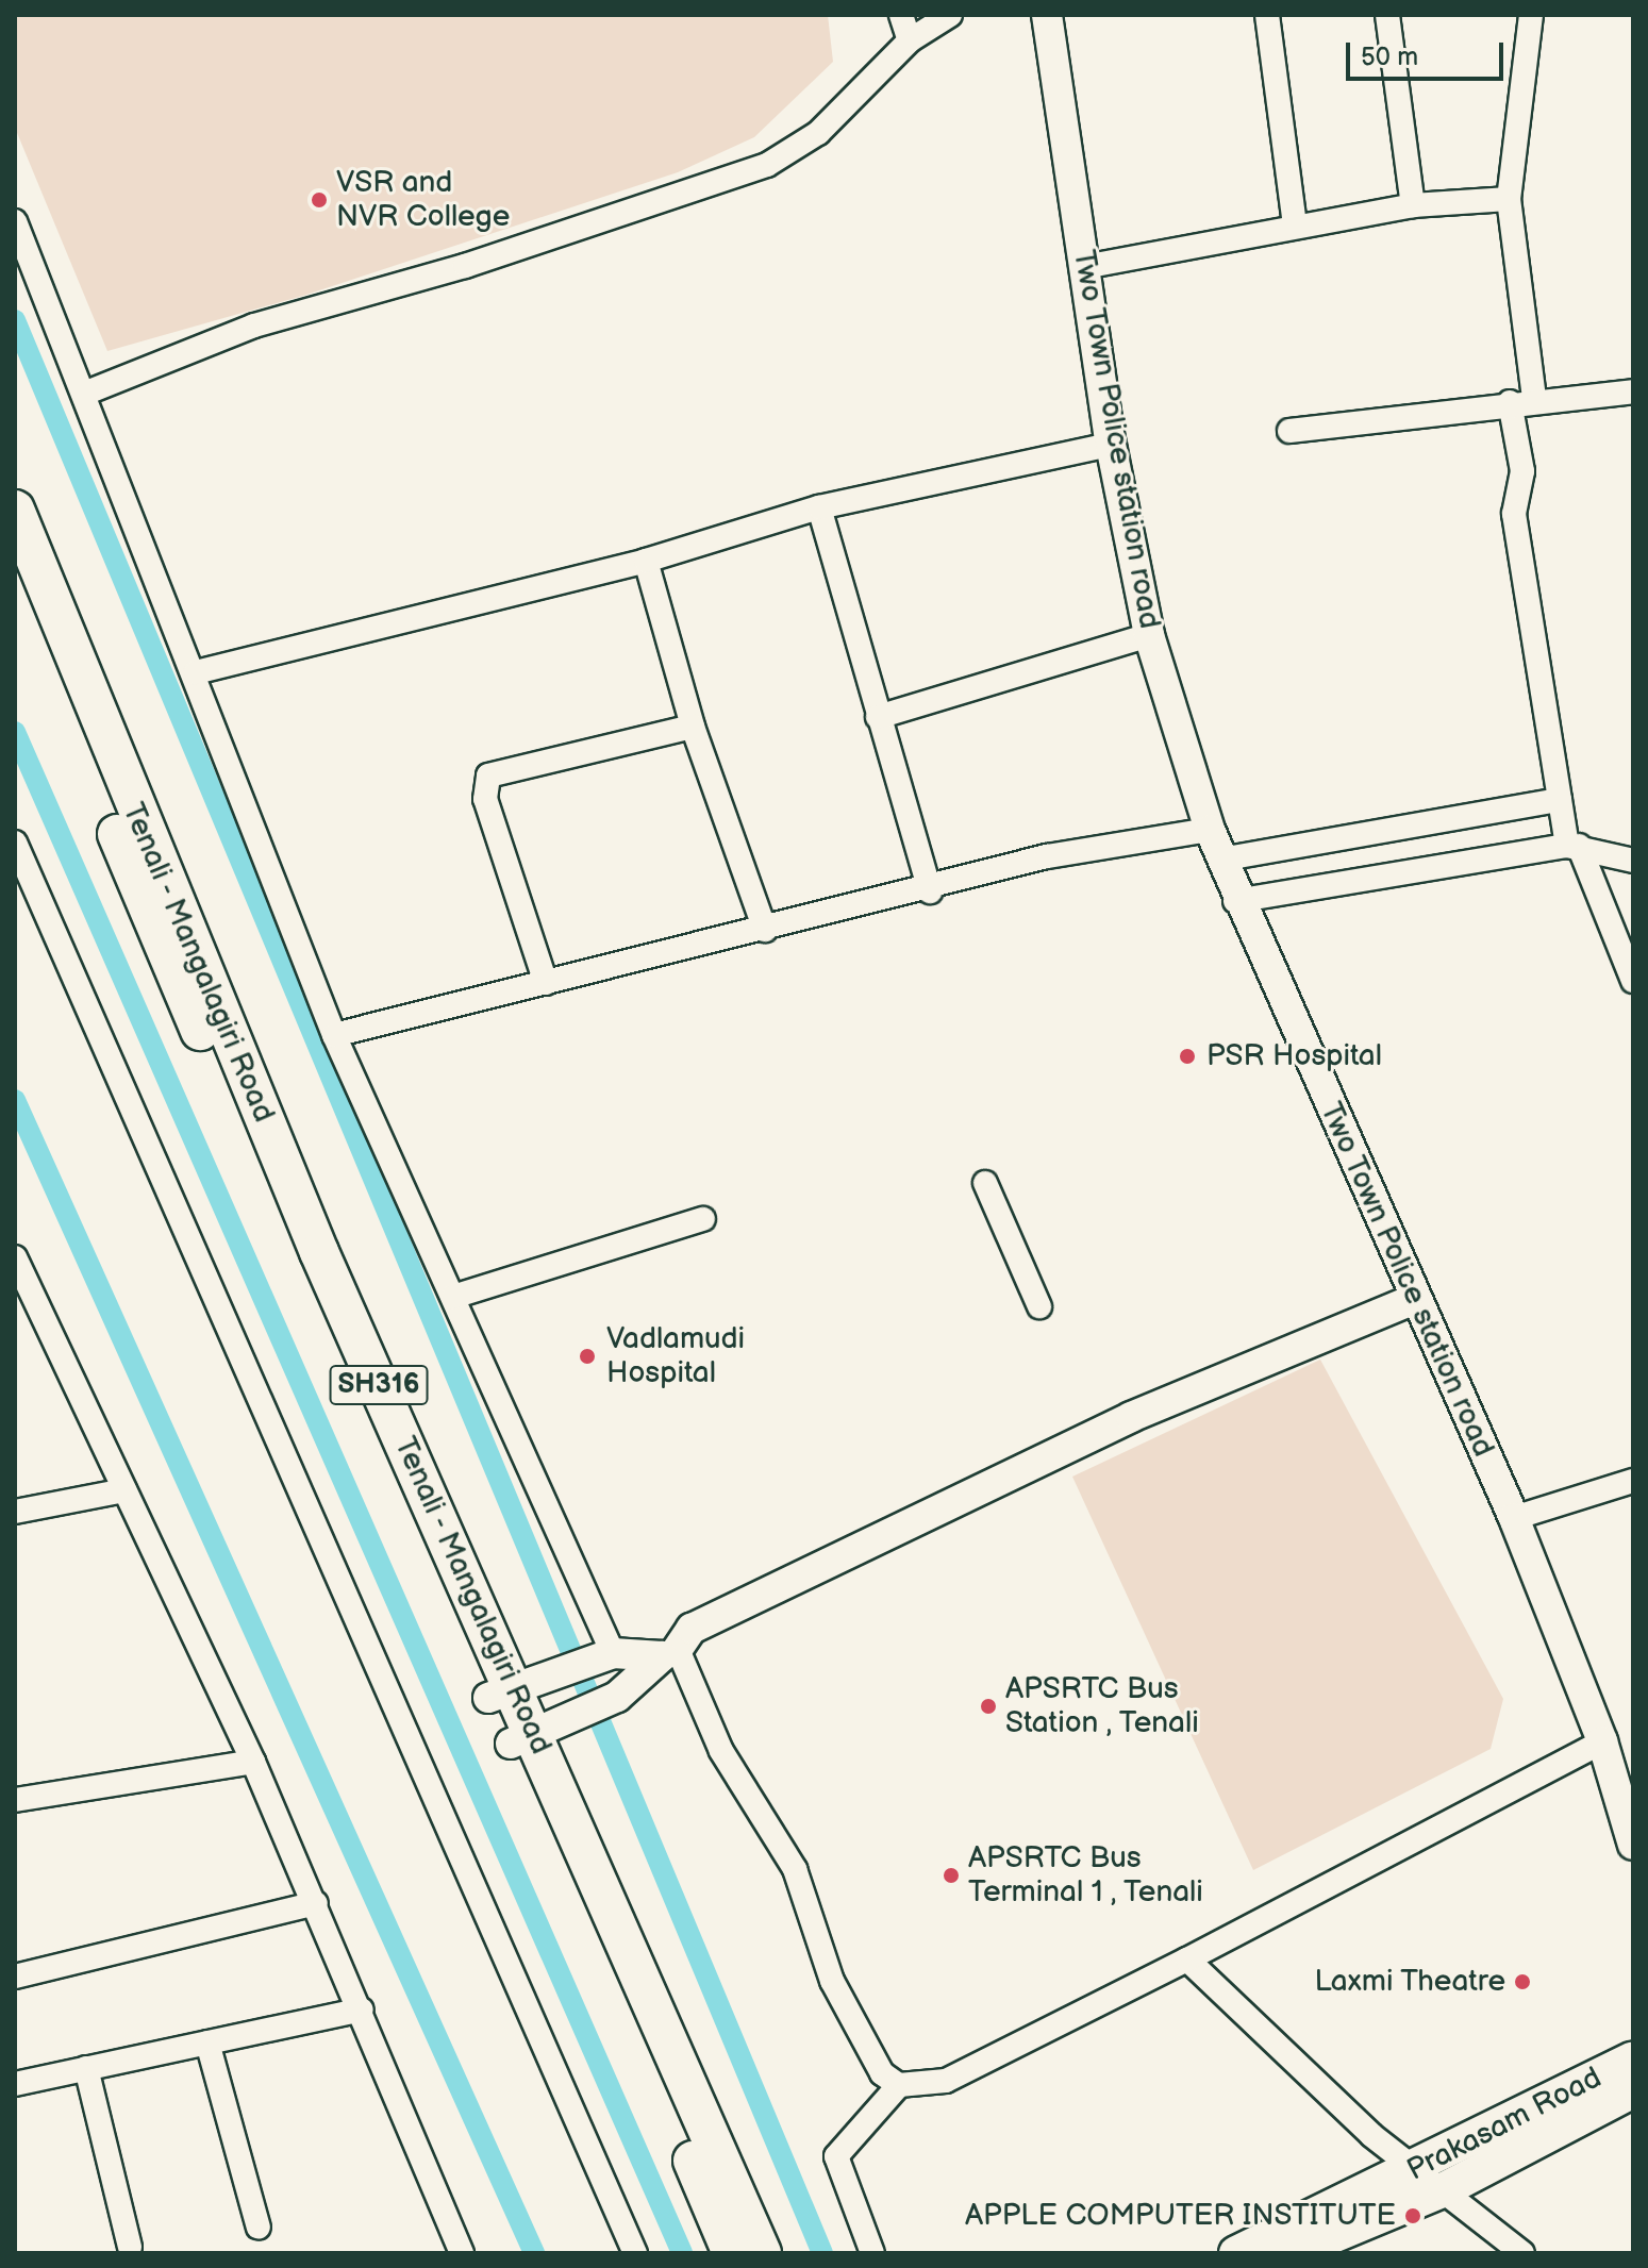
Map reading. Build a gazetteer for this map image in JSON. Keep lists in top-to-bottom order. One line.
{"streets":{"main road":["Tenali - Mangalagiri Road","SH316","Prakasam Road"],"street":["Two Town Police station road"]},"places":["VSR and NVR College","PSR Hospital","Vadlamudi Hospital","APSRTC Bus Station , Tenali","APSRTC Bus Terminal 1 , Tenali","Laxmi Theatre","APPLE COMPUTER INSTITUTE"],"scale_bar":"50 m"}
